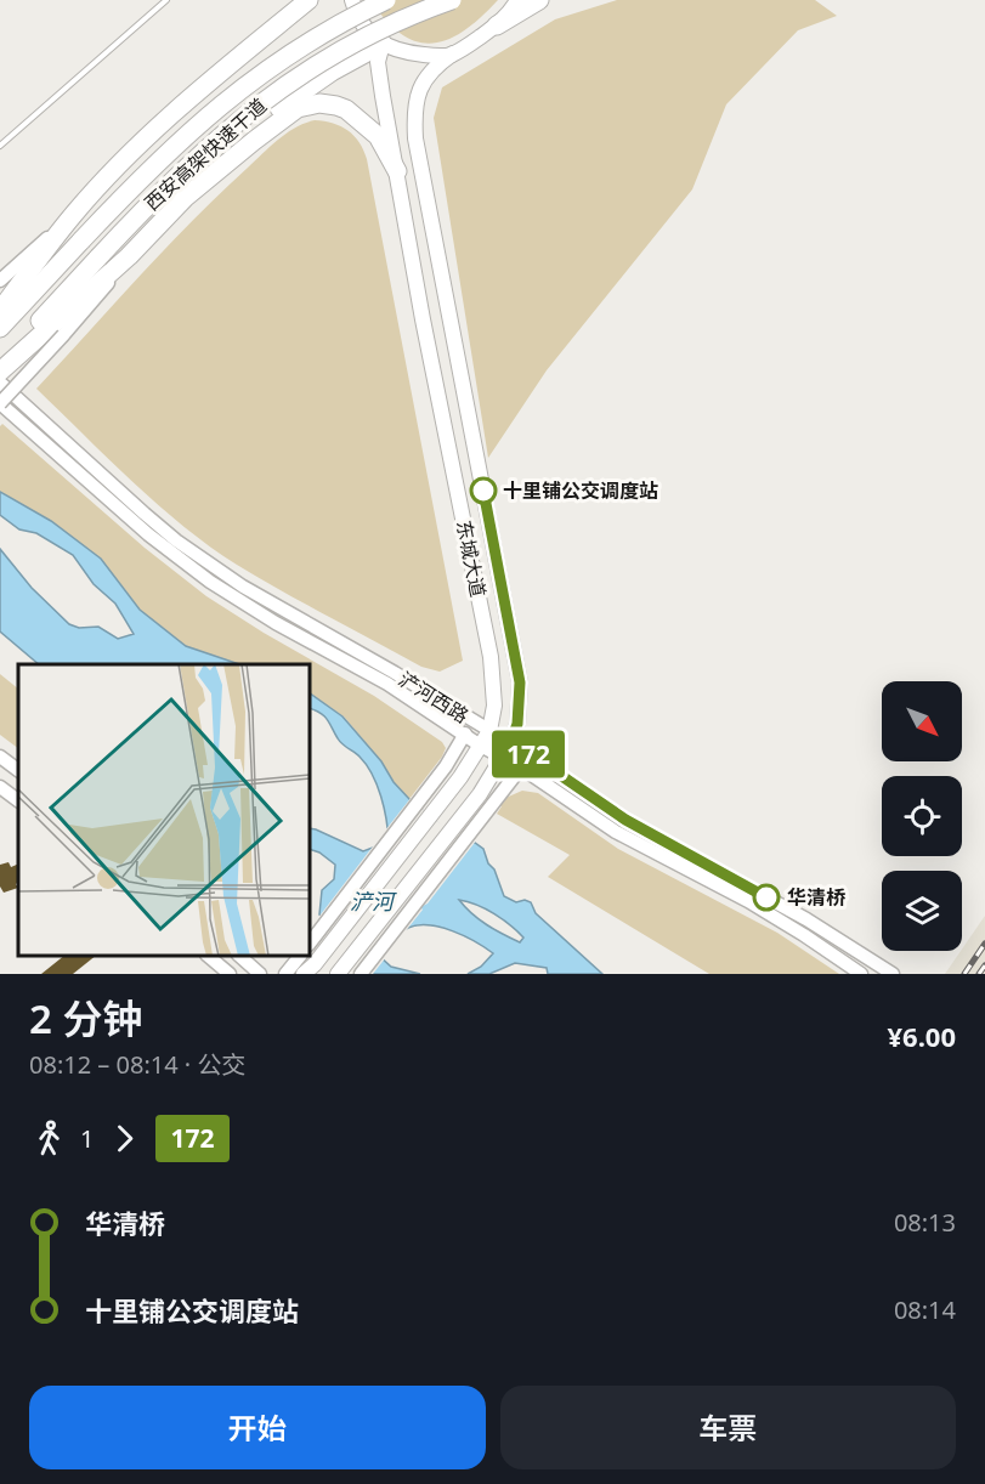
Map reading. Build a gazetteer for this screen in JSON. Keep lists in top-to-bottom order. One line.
{"streets":{"highway":["西安高架快速干道"],"main road":["东城大道","浐河西路"]},"crossings":[["东城大道","浐河西路"]],"water":["浐河"],"places":["十里铺公交调度站","华清桥"],"lines":["bus line 172"],"north":"bottom right","page":{"on_map":"172","heading":["2 分钟","08:12 – 08:14 · 公交","¥6.00"],"legs":["1","172"],"list":[{"name":"华清桥","value":"08:13"},{"name":"十里铺公交调度站","value":"08:14"}],"buttons":["开始","车票"]}}
